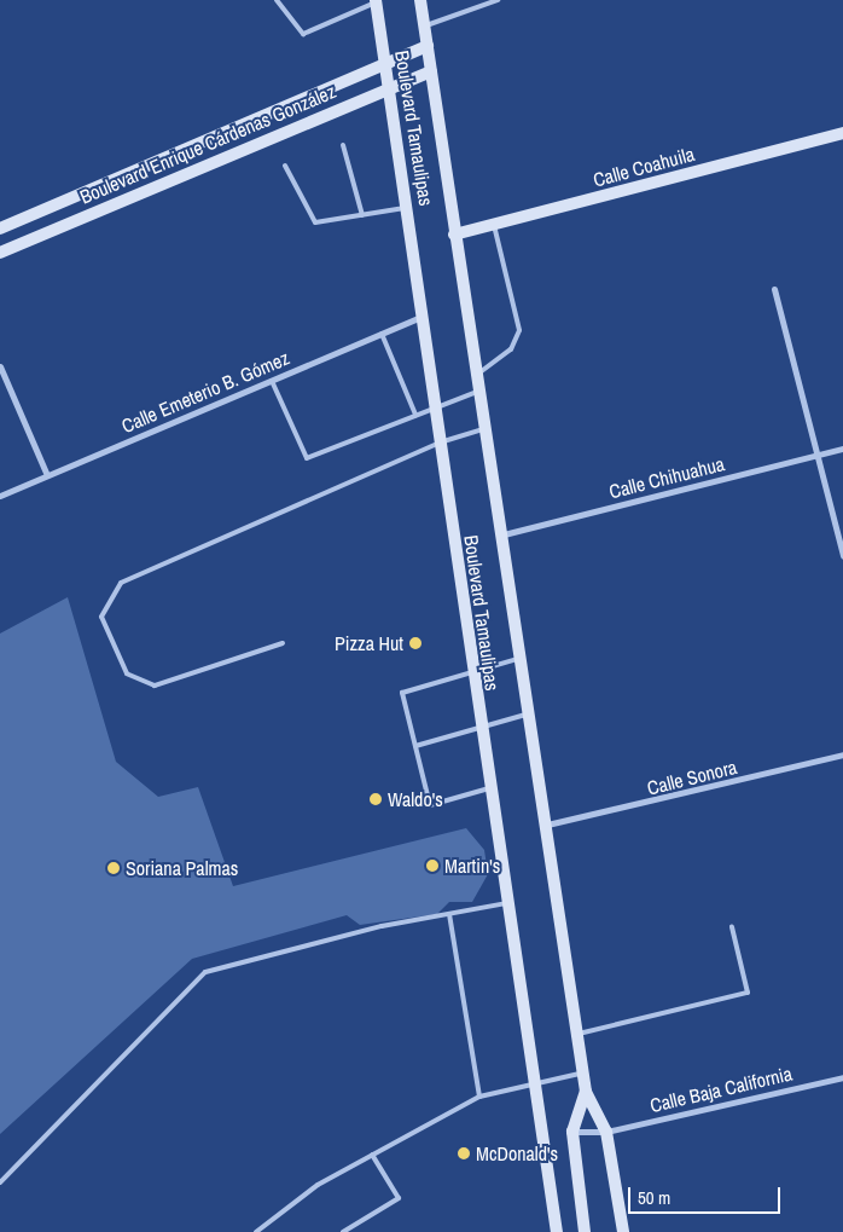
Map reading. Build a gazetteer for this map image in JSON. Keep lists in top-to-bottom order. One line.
{"streets":{"street":["Boulevard Tamaulipas","Boulevard Enrique Cárdenas González","Calle Coahuila","Calle Emeterio B. Gómez","Calle Chihuahua","Calle Sonora","Calle Baja California"]},"crossings":[["Boulevard Tamaulipas","Boulevard Enrique Cárdenas González"],["Boulevard Tamaulipas","Calle Coahuila"],["Boulevard Tamaulipas","Calle Emeterio B. Gómez"],["Boulevard Tamaulipas","Calle Chihuahua"],["Boulevard Tamaulipas","Calle Sonora"],["Boulevard Tamaulipas","Calle Baja California"]],"places":["Pizza Hut","Waldo's","Martin's","Soriana Palmas","McDonald's"],"scale_bar":"50 m"}
